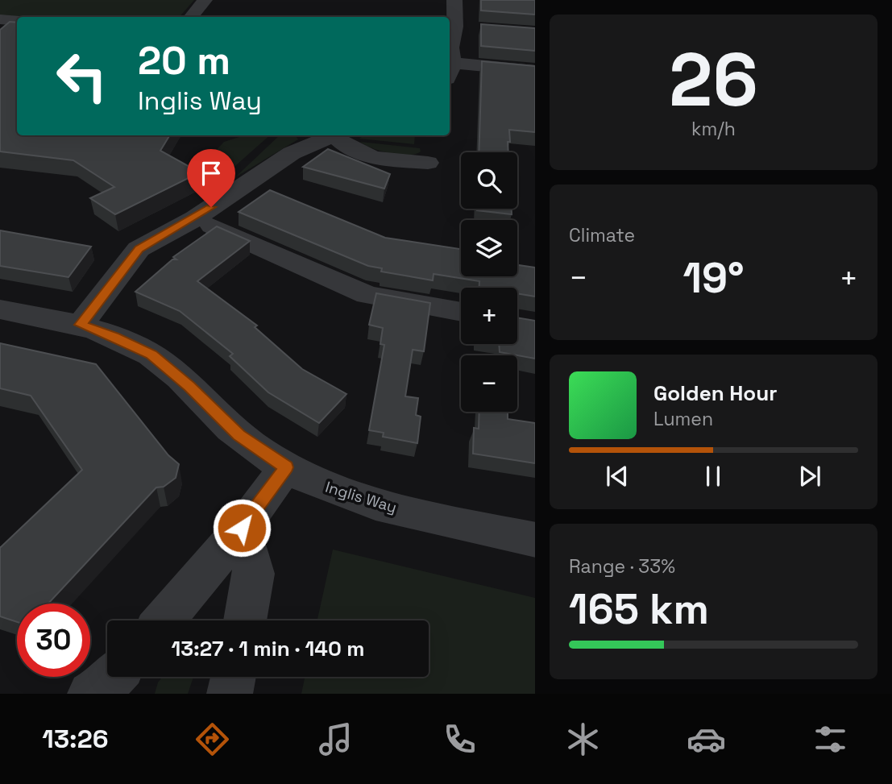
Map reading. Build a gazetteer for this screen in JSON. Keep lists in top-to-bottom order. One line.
{"streets":{"street":["Inglis Way"]},"page":{"tile":[["26","km/h"],"Climate",["Range · 33%","165 km"]],"turn":["20 m","Inglis Way"],"map_buttons":["+","−"],"heat":["−","19°","+"],"song":["Golden Hour","Lumen"],"limit":"30","trip":"13:27 · 1 min · 140 m","tabs":"13:26"}}
